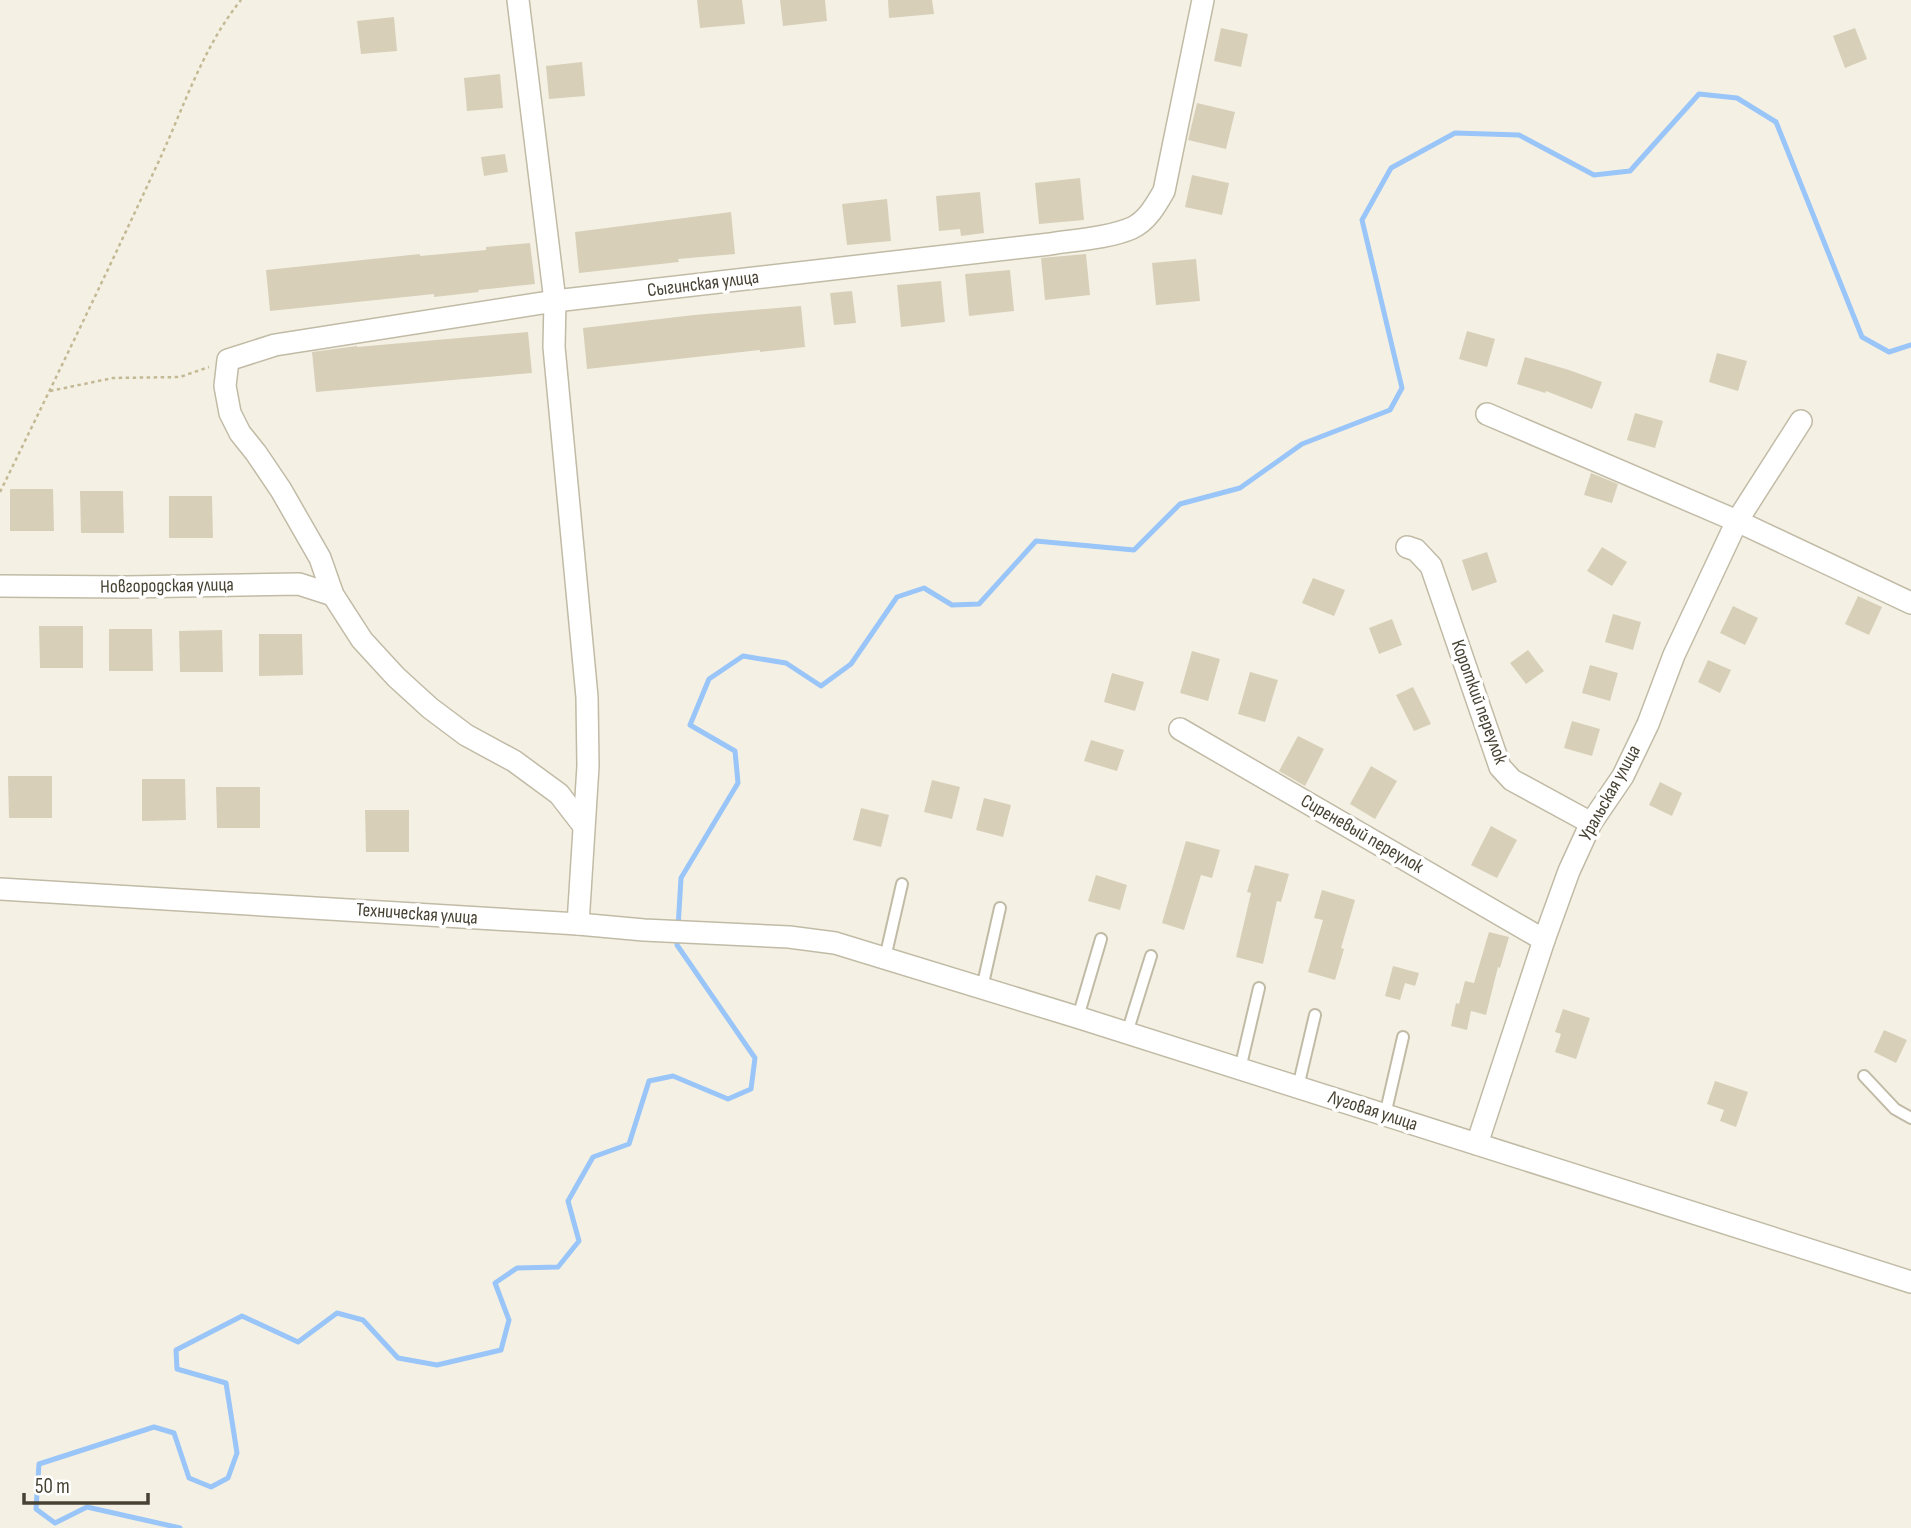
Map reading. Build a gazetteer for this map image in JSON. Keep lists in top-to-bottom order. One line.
{"streets":{"street":["Сыгинская улица","Новгородская улица","Короткий переулок","Уральская улица","Сиреневый переулок","Техническая улица","Луговая улица"]},"crossings":[["Короткий переулок","Уральская улица"],["Уральская улица","Сиреневый переулок"],["Уральская улица","Луговая улица"],["Техническая улица","Луговая улица"]],"scale_bar":"50 m"}
